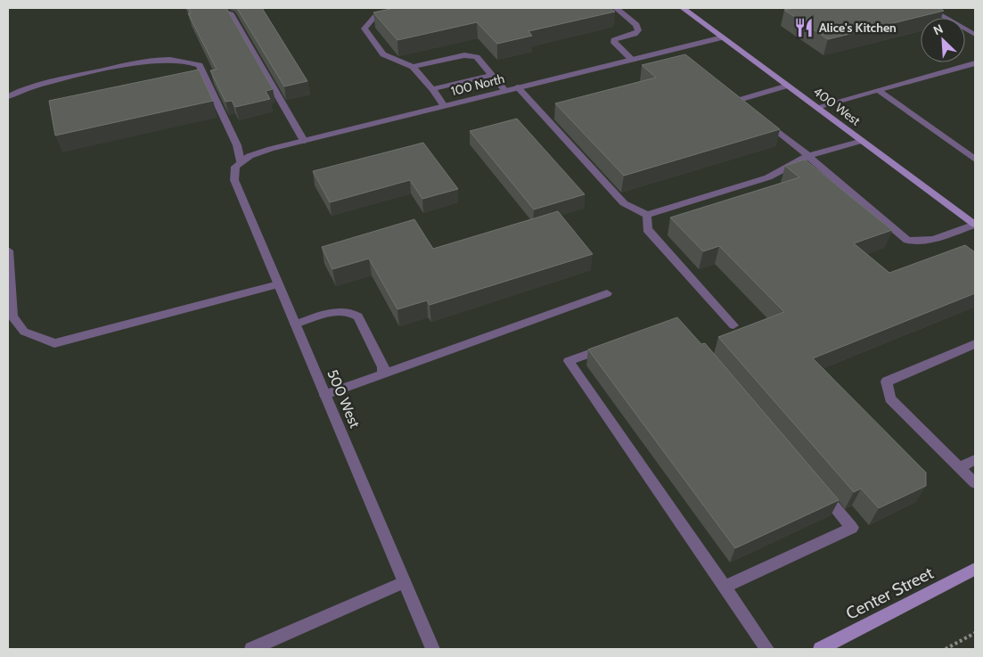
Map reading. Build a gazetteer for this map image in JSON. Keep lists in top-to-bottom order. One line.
{"streets":{"street":["100 North","400 West","500 West","Center Street"]},"crossings":[["100 North","400 West"],["100 North","500 West"]],"places":{"restaurant":["Alice's Kitchen"]},"north":"top left"}
